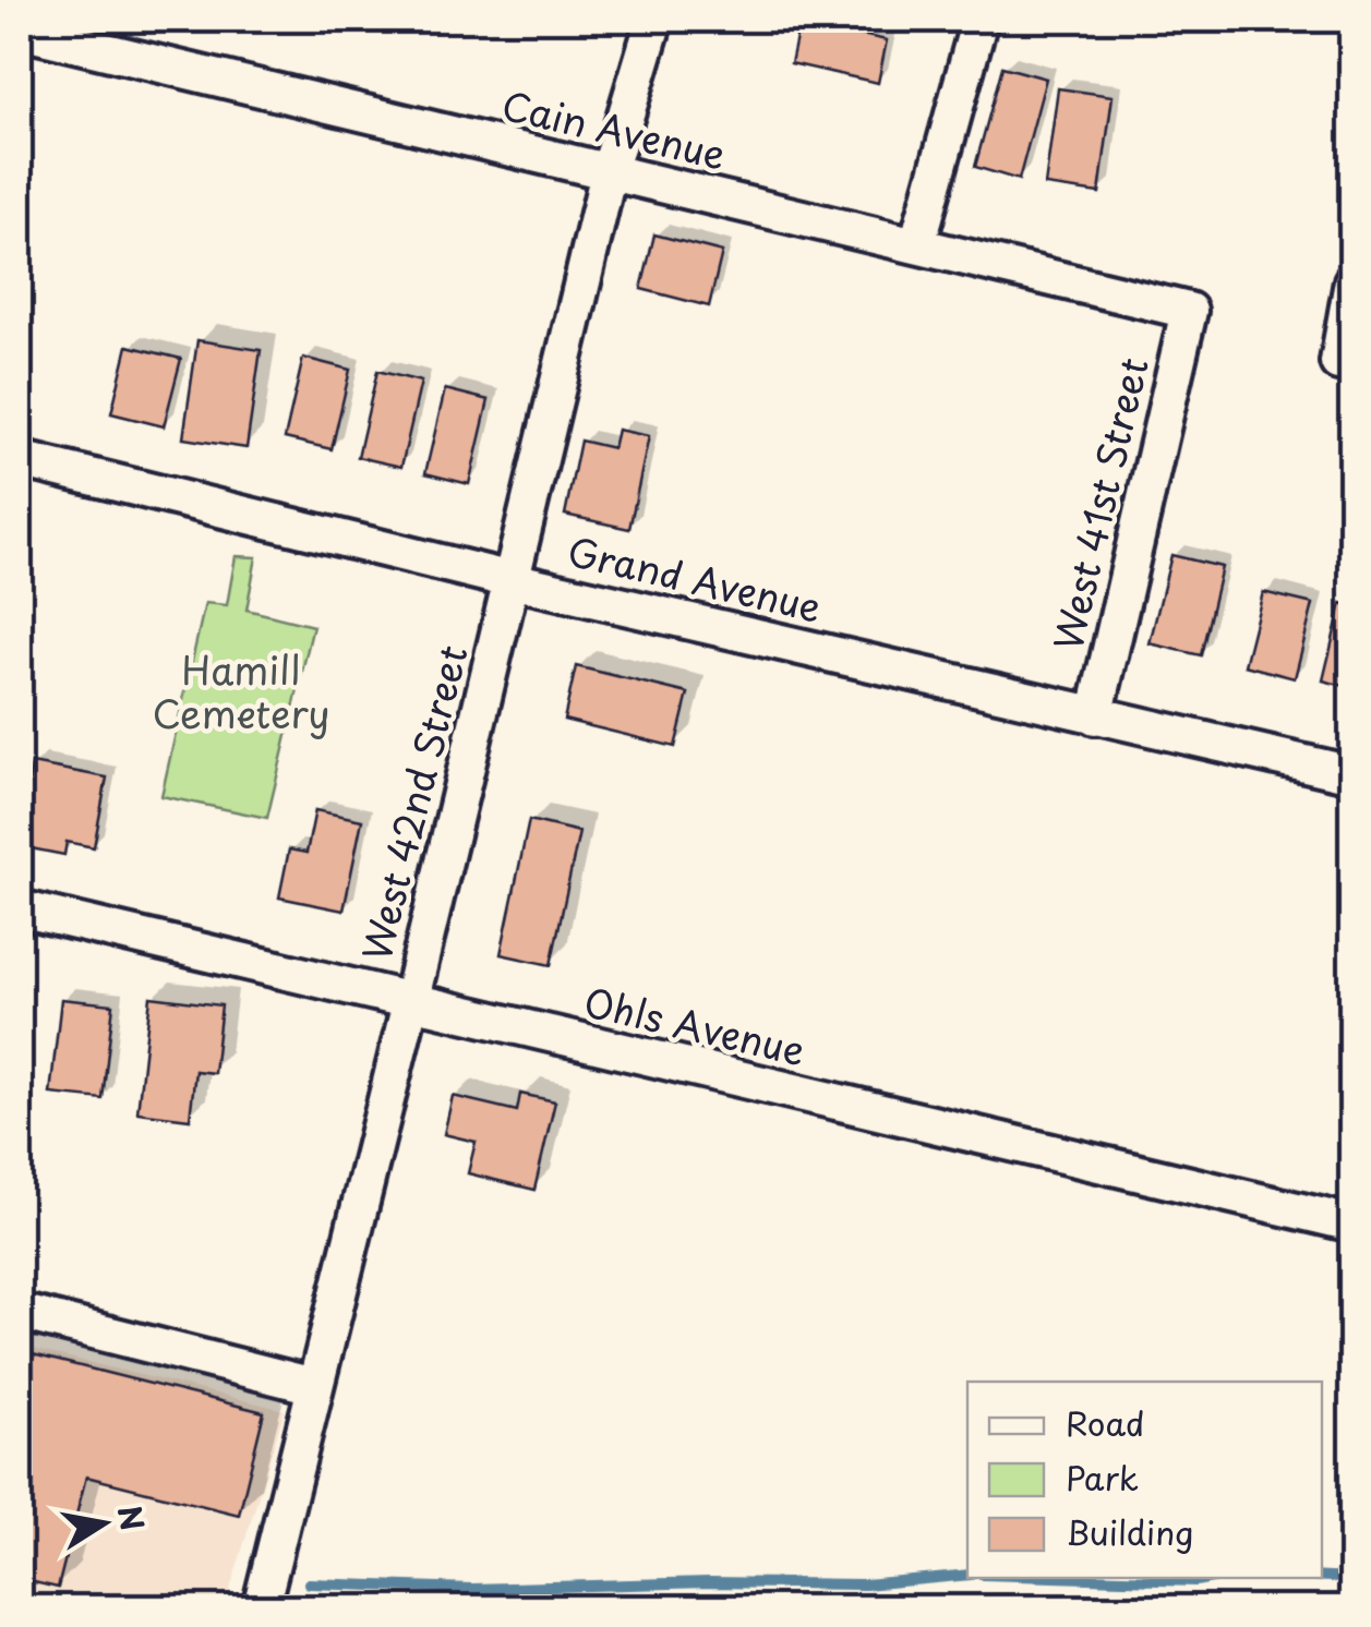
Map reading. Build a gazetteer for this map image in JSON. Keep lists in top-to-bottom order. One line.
{"streets":{"street":["Cain Avenue","West 41st Street","Grand Avenue","West 42nd Street","Ohls Avenue"]},"crossings":[["Cain Avenue","West 41st Street"],["Cain Avenue","West 42nd Street"],["West 41st Street","Grand Avenue"],["Grand Avenue","West 42nd Street"],["West 42nd Street","Ohls Avenue"]],"parks":["Hamill Cemetery"],"legend":["Road","Park","Building"],"north":"right"}
